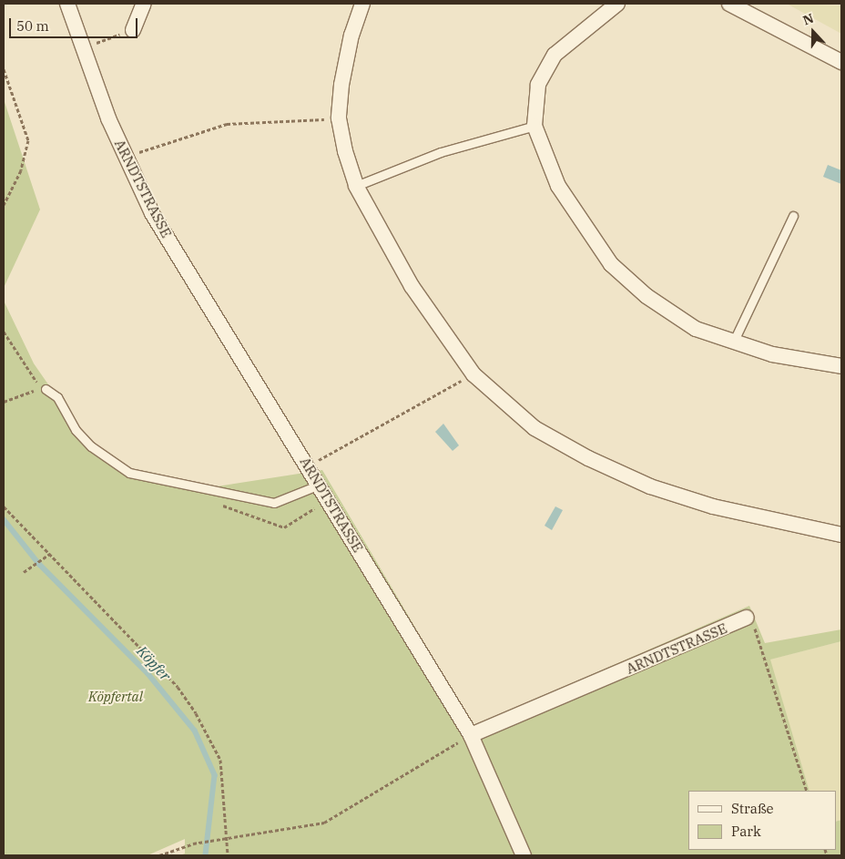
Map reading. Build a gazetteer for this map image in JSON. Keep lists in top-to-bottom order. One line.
{"streets":{"street":["ARNDTSTRASSE"]},"water":["Köpfer"],"parks":["Köpfertal"],"legend":["Straße","Park"],"scale_bar":"50 m","north":"top"}
